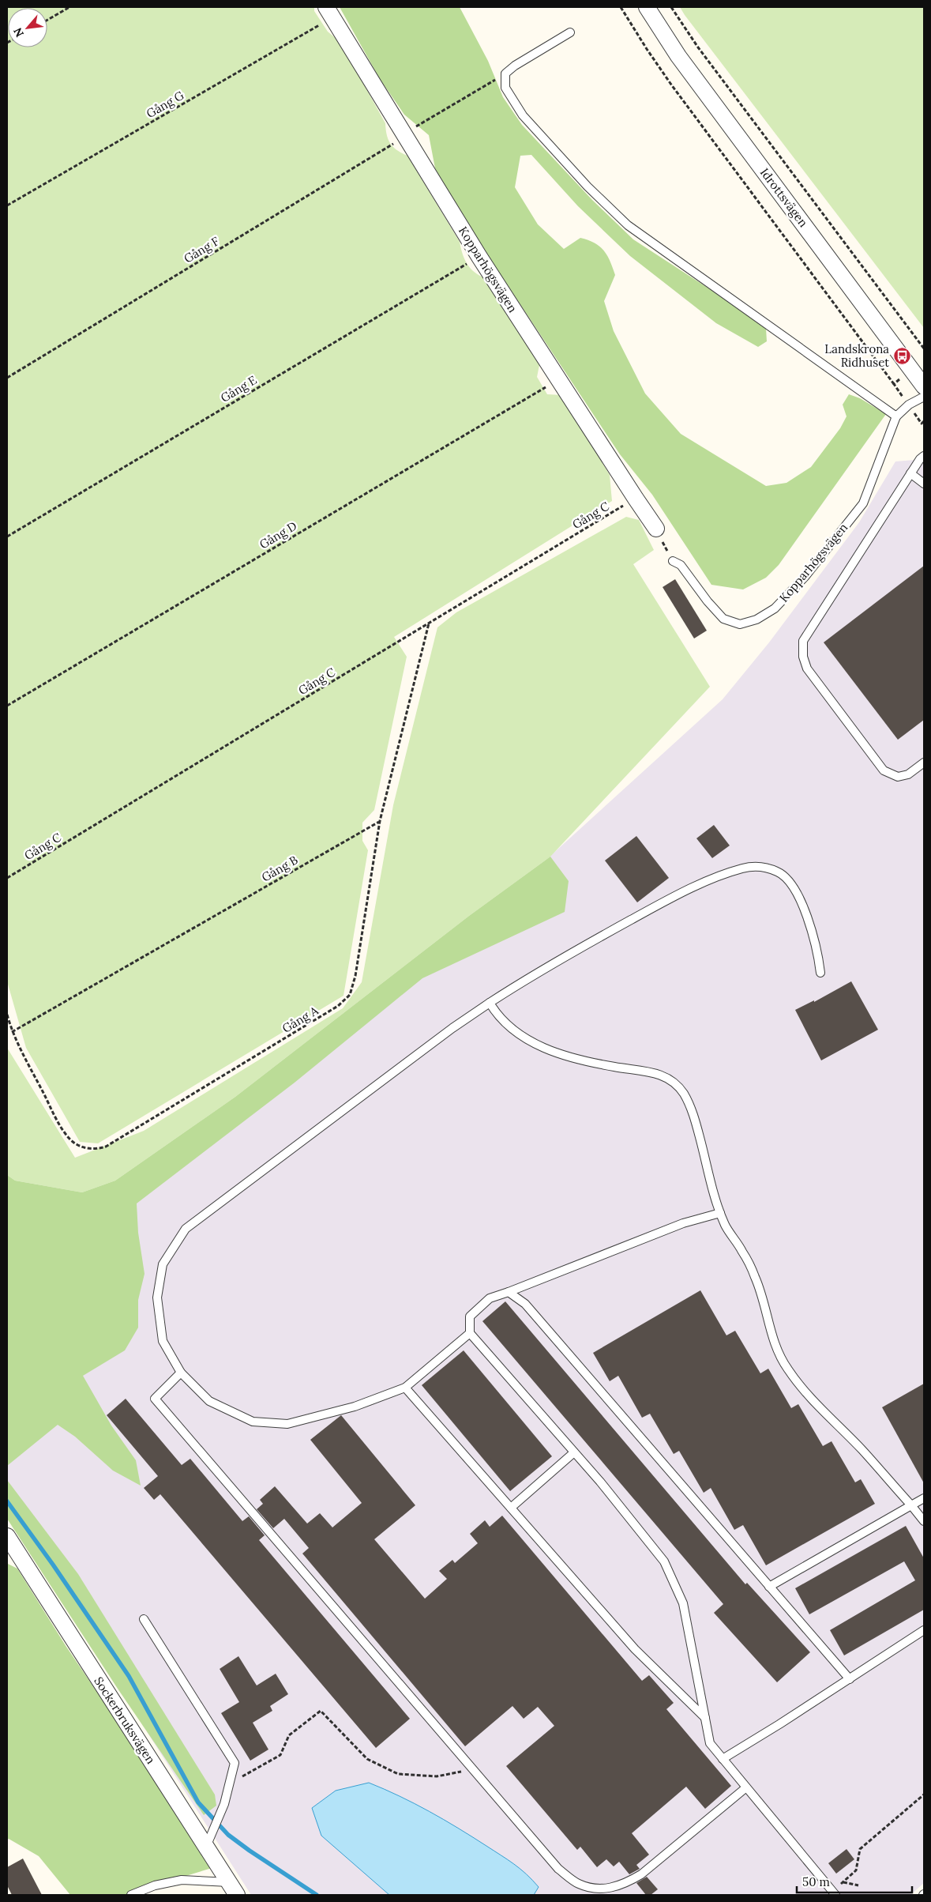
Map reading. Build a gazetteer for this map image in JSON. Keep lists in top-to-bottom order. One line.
{"streets":{"street":["Idrottsvägen","Kopparhögsvägen","Sockerbruksvägen"],"path":["Gång G","Gång F","Gång E","Gång C","Gång D","Gång B","Gång A"]},"crossings":[["Gång G","Kopparhögsvägen"],["Gång F","Kopparhögsvägen"],["Kopparhögsvägen","Gång E"],["Kopparhögsvägen","Gång C"],["Kopparhögsvägen","Gång D"],["Gång B","Gång A"]],"places":{"bus stop":["Landskrona Ridhuset"]},"scale_bar":"50 m","north":"bottom left"}
